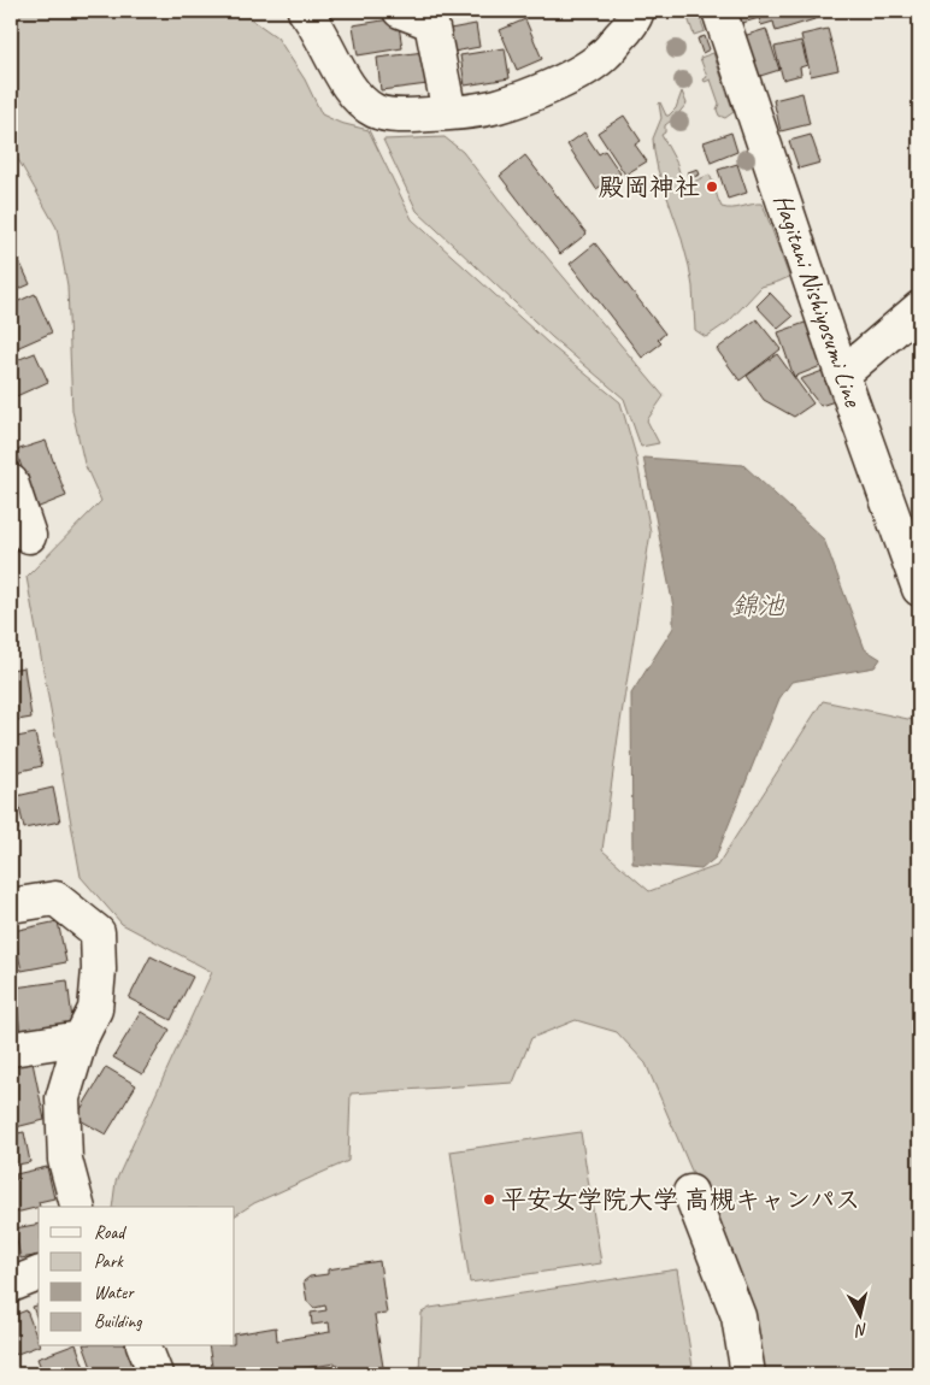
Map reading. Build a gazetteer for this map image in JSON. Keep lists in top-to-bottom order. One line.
{"streets":{"street":["Hagitani Nishiyosumi Line"]},"water":["錦池"],"places":["殿岡神社","平安女学院大学 高槻キャンパス"],"legend":["Road","Park","Water","Building"],"north":"bottom"}
